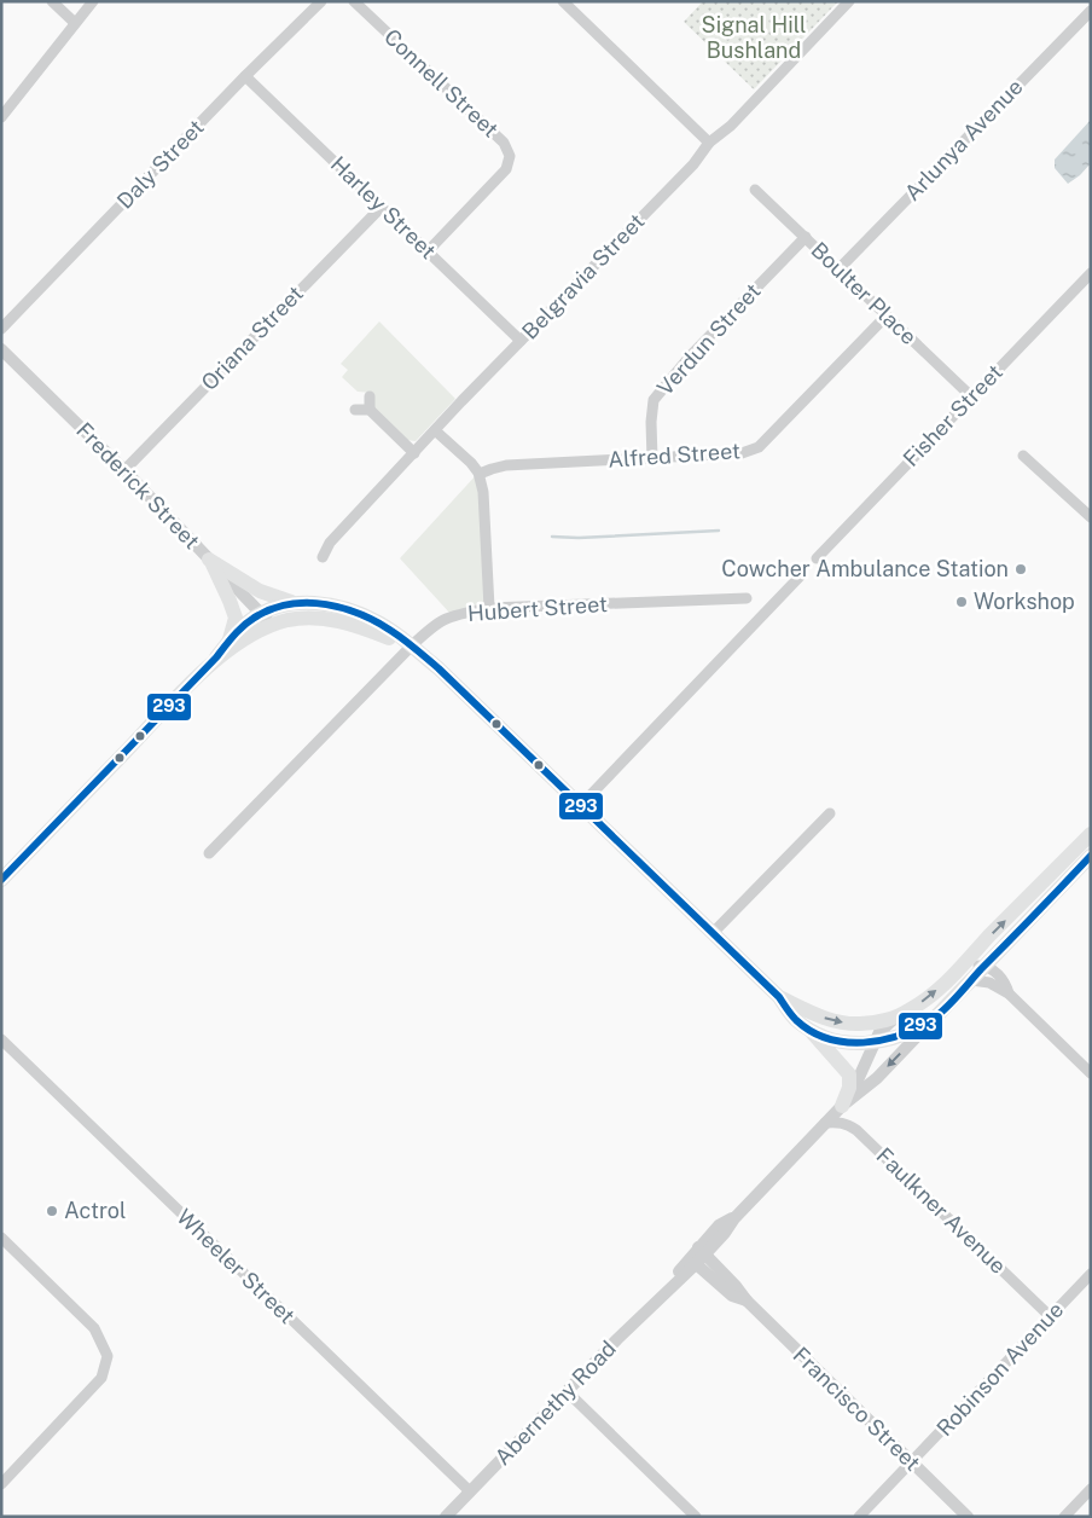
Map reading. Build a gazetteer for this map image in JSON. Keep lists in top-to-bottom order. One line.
{"streets":{"main road":["Abernethy Road"],"street":["Connell Street","Arlunya Avenue","Daly Street","Harley Street","Belgravia Street","Boulter Place","Oriana Street","Verdun Street","Fisher Street","Alfred Street","Frederick Street","Hubert Street","Faulkner Avenue","Wheeler Street","Robinson Avenue","Francisco Street"]},"crossings":[["Connell Street","Harley Street"],["Arlunya Avenue","Boulter Place"],["Daly Street","Harley Street"],["Harley Street","Belgravia Street"],["Harley Street","Oriana Street"],["Boulter Place","Verdun Street"],["Boulter Place","Fisher Street"],["Boulter Place","Alfred Street"],["Oriana Street","Frederick Street"],["Verdun Street","Alfred Street"],["Faulkner Avenue","Robinson Avenue"],["Faulkner Avenue","Abernethy Road"],["Wheeler Street","Abernethy Road"],["Robinson Avenue","Francisco Street"],["Abernethy Road","Francisco Street"]],"parks":["Signal Hill Bushland"],"places":["Cowcher Ambulance Station","Workshop","Actrol"],"lines":["transit line 293"]}
